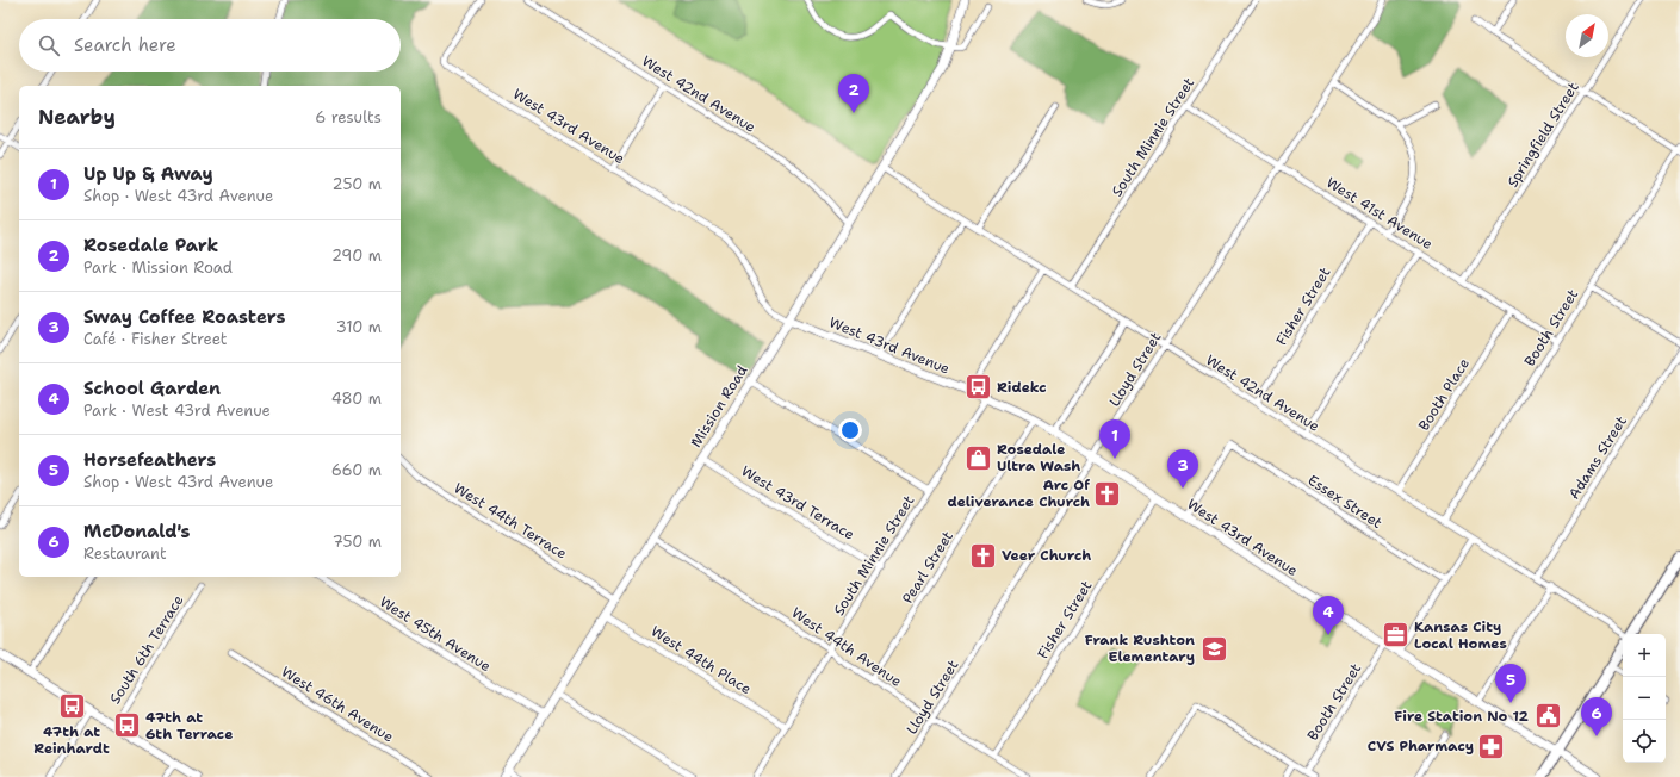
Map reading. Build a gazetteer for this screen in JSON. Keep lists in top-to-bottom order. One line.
{"streets":{"street":["West 42nd Avenue","West 43rd Avenue","Springfield Street","South Minnie Street","West 41st Avenue","Fisher Street","Booth Street","Lloyd Street","Booth Place","Mission Road","Adams Street","Essex Street","West 43rd Terrace","West 44th Terrace","Pearl Street","West 45th Avenue","West 44th Avenue","South 6th Terrace","West 44th Place","West 46th Avenue"]},"crossings":[["West 42nd Avenue","South Minnie Street"],["West 42nd Avenue","Fisher Street"],["West 42nd Avenue","Booth Street"],["West 42nd Avenue","Lloyd Street"],["West 42nd Avenue","Booth Place"],["West 42nd Avenue","Mission Road"],["West 42nd Avenue","Adams Street"],["West 43rd Avenue","South Minnie Street"],["West 43rd Avenue","Fisher Street"],["West 43rd Avenue","Booth Street"],["West 43rd Avenue","Lloyd Street"],["West 43rd Avenue","Mission Road"],["West 43rd Avenue","Essex Street"],["West 43rd Avenue","Pearl Street"],["Springfield Street","West 41st Avenue"],["South Minnie Street","West 41st Avenue"],["South Minnie Street","West 43rd Terrace"],["South Minnie Street","West 44th Avenue"],["South Minnie Street","West 44th Place"],["West 41st Avenue","Fisher Street"],["West 41st Avenue","Booth Street"],["West 41st Avenue","Lloyd Street"],["West 41st Avenue","Booth Place"],["Fisher Street","West 44th Avenue"],["Lloyd Street","West 44th Avenue"],["Mission Road","West 43rd Terrace"],["Mission Road","West 44th Terrace"],["Mission Road","West 45th Avenue"],["Mission Road","West 44th Avenue"],["Mission Road","West 44th Place"],["Pearl Street","West 44th Avenue"]],"places":{"bus stop":["Ridekc","47th at Reinhardt","47th at 6th Terrace"],"shop":["Rosedale Ultra Wash"],"church":["Arc Of deliverance Church","Veer Church"],"office":["Kansas City Local Homes"],"school or university":["Frank Rushton Elementary"],"public building":["Fire Station No 12"],"pharmacy":["CVS Pharmacy"]},"north":"top right","page":{"search":"Search here","pins":["2","1","3","4","5","6"],"heading":["Nearby","6 results"],"list":[{"mark":"1","name":"Up Up & Away","note":"Shop · West 43rd Avenue","value":"250 m"},{"mark":"2","name":"Rosedale Park","note":"Park · Mission Road","value":"290 m"},{"mark":"3","name":"Sway Coffee Roasters","note":"Café · Fisher Street","value":"310 m"},{"mark":"4","name":"School Garden","note":"Park · West 43rd Avenue","value":"480 m"},{"mark":"5","name":"Horsefeathers","note":"Shop · West 43rd Avenue","value":"660 m"},{"mark":"6","name":"McDonald's","note":"Restaurant","value":"750 m"}],"map_buttons":["+","−"]}}
